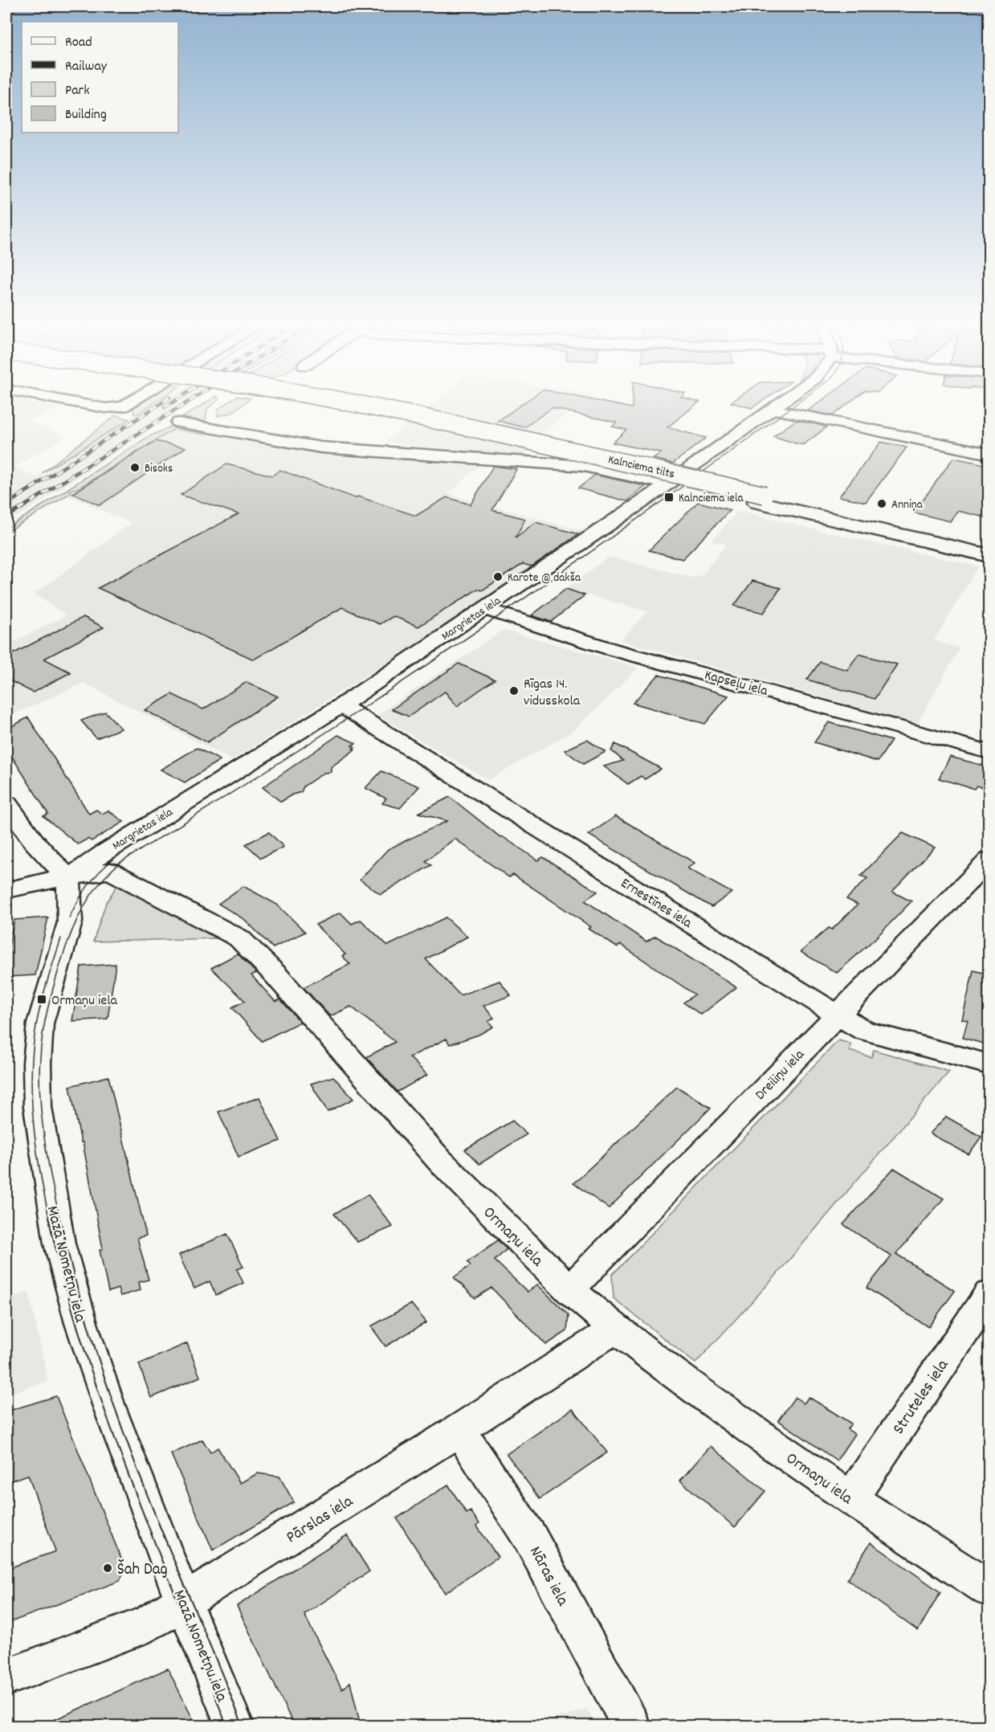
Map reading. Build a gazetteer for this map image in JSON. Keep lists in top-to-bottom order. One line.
{"streets":{"main road":["Kalnciema tilts"],"street":["Margrietas iela","Kapseļu iela","Ernestīnes iela","Dreiliņu iela","Ormaņu iela","Mazā Nometņu iela","Struteles iela","Pārslas iela","Nāras iela"]},"crossings":[["Margrietas iela","Kapseļu iela"],["Margrietas iela","Ernestīnes iela"],["Margrietas iela","Ormaņu iela"],["Margrietas iela","Mazā Nometņu iela"],["Ernestīnes iela","Dreiliņu iela"],["Dreiliņu iela","Ormaņu iela"],["Ormaņu iela","Mazā Nometņu iela"],["Ormaņu iela","Struteles iela"],["Ormaņu iela","Pārslas iela"],["Mazā Nometņu iela","Pārslas iela"],["Pārslas iela","Nāras iela"]],"places":{"other":["Bisoks","Anniņa","Karote @ dakša","Rīgas 14. vidusskola","Šah Dag"],"transit":["Kalnciema iela","Ormaņu iela"]},"legend":["Road","Railway","Park","Building"]}
